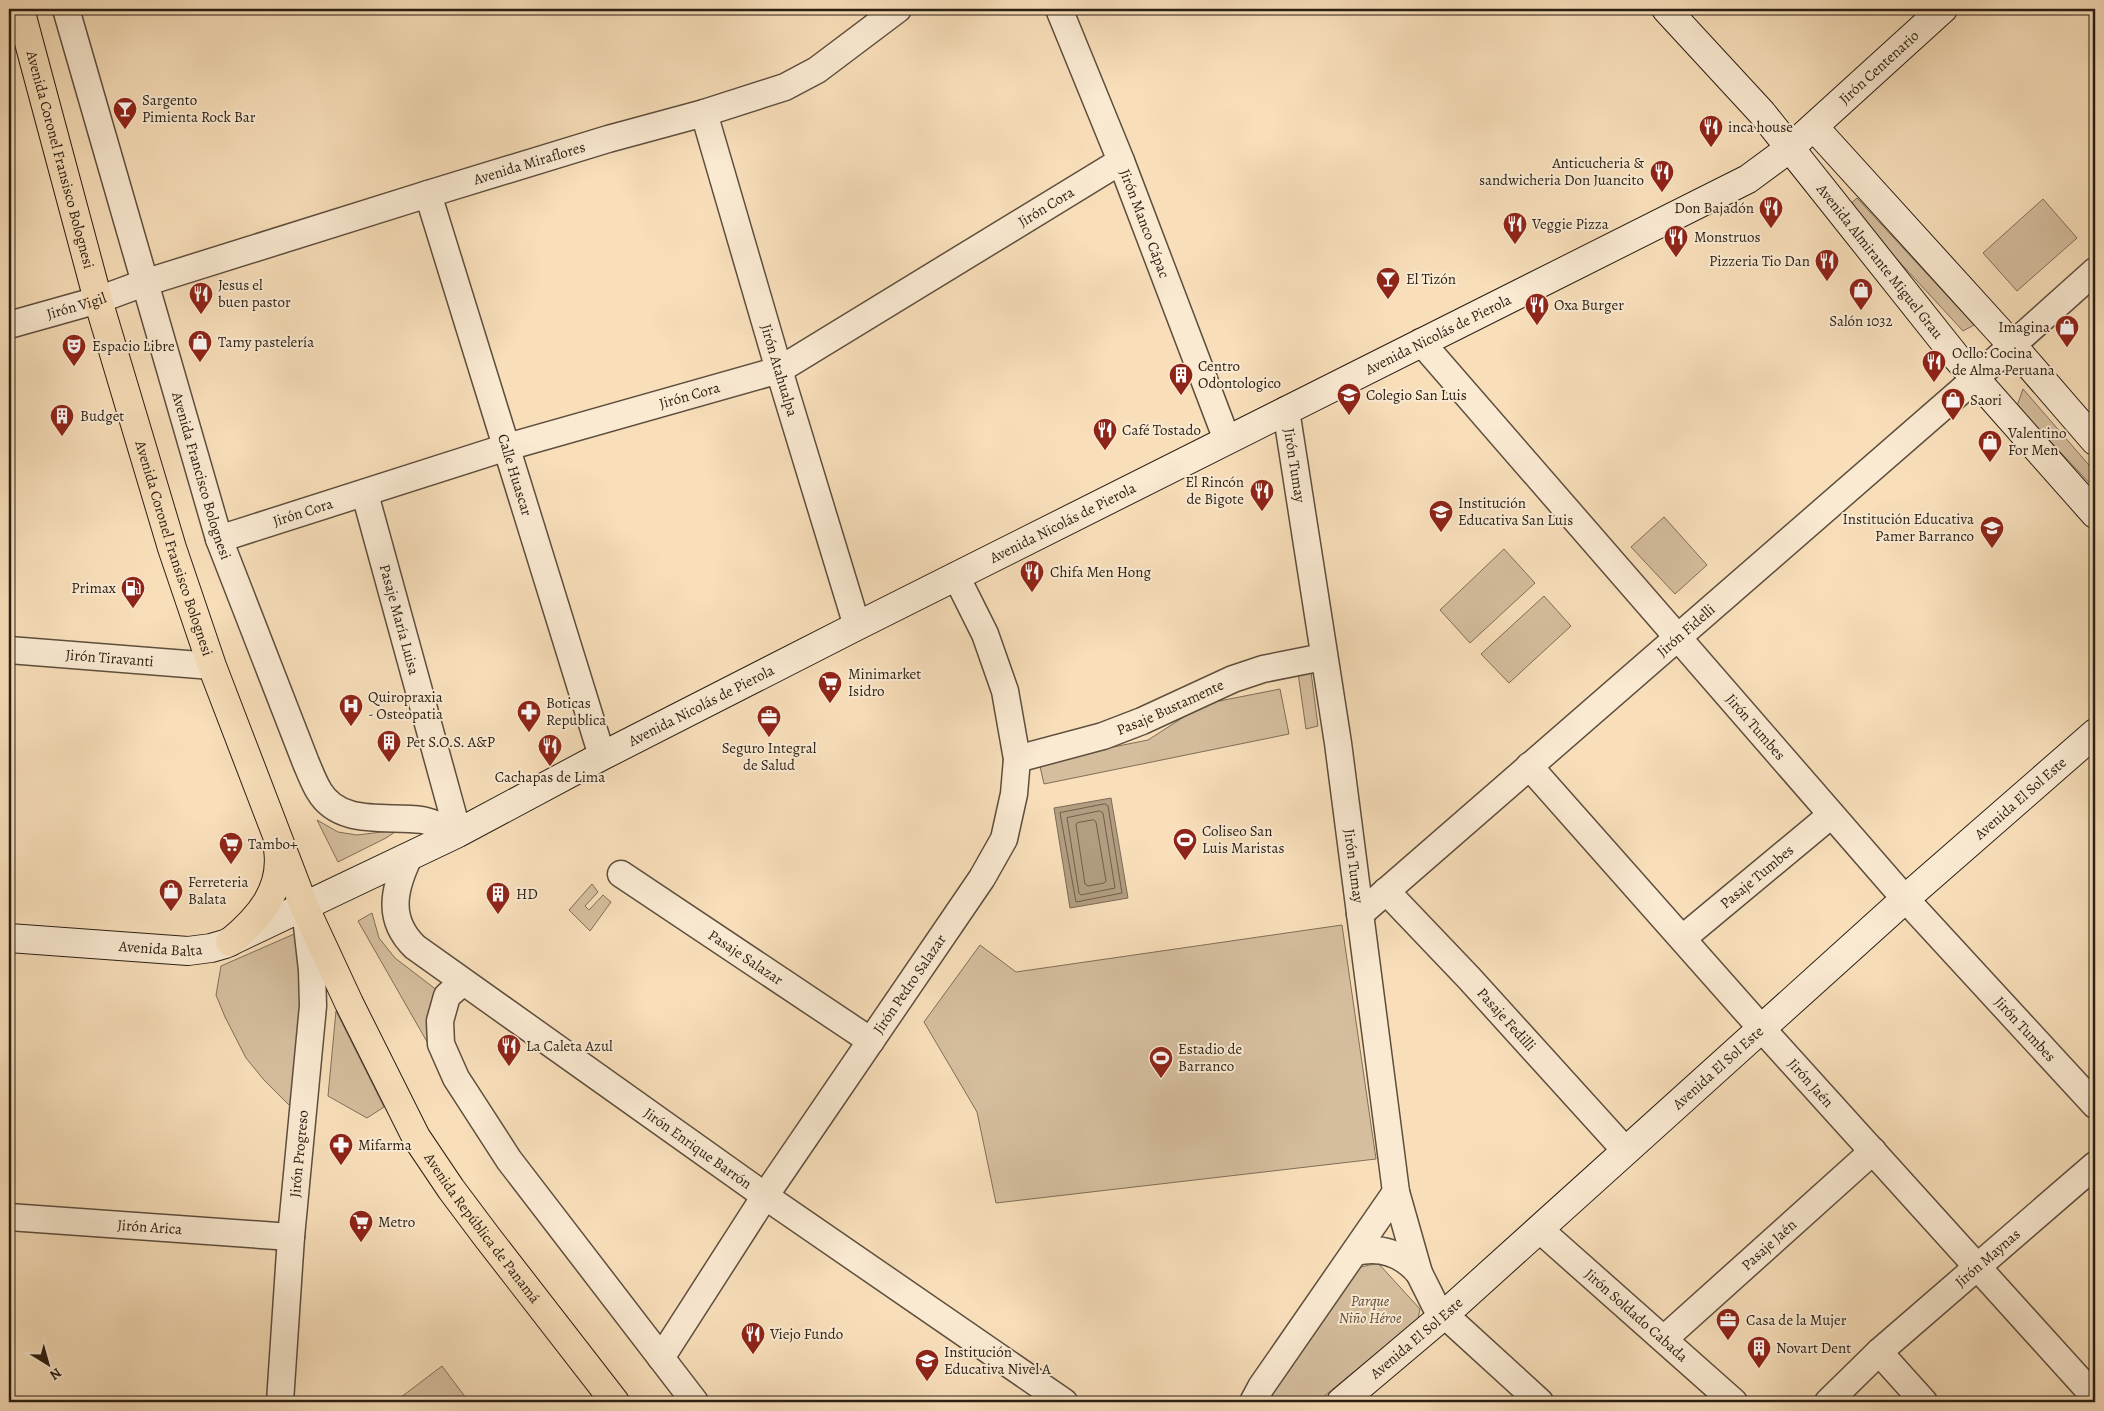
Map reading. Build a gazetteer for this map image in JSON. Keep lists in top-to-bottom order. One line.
{"streets":{"main road":["Jirón Centenario","Avenida Coronel Fransisco Bolognesi","Avenida Almirante Miguel Grau","Avenida Nicolás de Pierola","Avenida El Sol Este","Avenida Balta","Avenida República de Panamá"],"street":["Avenida Miraflores","Jirón Cora","Jirón Manco Cápac","Jirón Vigil","Jirón Atahualpa","Jirón Tumay","Calle Huascar","Avenida Francisco Bolognesi","Pasaje María Luisa","Jirón Fidelli","Jirón Tiravanti","Pasaje Bustamente","Jirón Tumbes","Pasaje Tumbes","Pasaje Salazar","Jirón Pedro Salazar","Pasaje Fedilli","Jirón Jaén","Jirón Enrique Barrón","Jirón Progreso","Jirón Arica","Pasaje Jaén","Jirón Maynas","Jirón Soldado Cabada"]},"crossings":[["Jirón Centenario","Avenida Nicolás de Pierola"],["Avenida Coronel Fransisco Bolognesi","Jirón Vigil"],["Avenida Coronel Fransisco Bolognesi","Avenida Nicolás de Pierola"],["Avenida Coronel Fransisco Bolognesi","Jirón Tiravanti"],["Avenida Coronel Fransisco Bolognesi","Avenida Balta"],["Avenida Coronel Fransisco Bolognesi","Jirón Progreso"],["Avenida Coronel Fransisco Bolognesi","Avenida República de Panamá"],["Avenida Miraflores","Jirón Vigil"],["Avenida Miraflores","Jirón Atahualpa"],["Avenida Miraflores","Calle Huascar"],["Avenida Miraflores","Avenida Francisco Bolognesi"],["Jirón Cora","Jirón Manco Cápac"],["Jirón Cora","Jirón Atahualpa"],["Jirón Cora","Calle Huascar"],["Jirón Cora","Avenida Francisco Bolognesi"],["Jirón Cora","Pasaje María Luisa"],["Jirón Manco Cápac","Avenida Nicolás de Pierola"],["Avenida Almirante Miguel Grau","Avenida Nicolás de Pierola"],["Avenida Almirante Miguel Grau","Jirón Fidelli"],["Jirón Vigil","Avenida Francisco Bolognesi"],["Avenida Nicolás de Pierola","Jirón Atahualpa"],["Avenida Nicolás de Pierola","Jirón Tumay"],["Avenida Nicolás de Pierola","Calle Huascar"],["Avenida Nicolás de Pierola","Avenida Francisco Bolognesi"],["Avenida Nicolás de Pierola","Pasaje María Luisa"],["Avenida Nicolás de Pierola","Jirón Tumbes"],["Avenida Nicolás de Pierola","Avenida Balta"],["Avenida Nicolás de Pierola","Jirón Pedro Salazar"],["Avenida Nicolás de Pierola","Jirón Enrique Barrón"],["Avenida Nicolás de Pierola","Jirón Progreso"],["Avenida Nicolás de Pierola","Avenida República de Panamá"],["Jirón Tumay","Jirón Fidelli"],["Jirón Tumay","Pasaje Bustamente"],["Jirón Tumay","Avenida El Sol Este"],["Avenida Francisco Bolognesi","Pasaje María Luisa"],["Jirón Fidelli","Jirón Tumbes"],["Jirón Fidelli","Pasaje Fedilli"],["Jirón Fidelli","Jirón Jaén"],["Pasaje Bustamente","Jirón Pedro Salazar"],["Jirón Tumbes","Avenida El Sol Este"],["Jirón Tumbes","Pasaje Tumbes"],["Avenida El Sol Este","Pasaje Fedilli"],["Avenida El Sol Este","Jirón Jaén"],["Avenida El Sol Este","Jirón Soldado Cabada"],["Pasaje Tumbes","Jirón Jaén"],["Avenida Balta","Jirón Progreso"],["Avenida Balta","Avenida República de Panamá"],["Pasaje Salazar","Jirón Pedro Salazar"],["Jirón Pedro Salazar","Jirón Enrique Barrón"],["Jirón Jaén","Pasaje Jaén"],["Jirón Jaén","Jirón Maynas"],["Jirón Progreso","Jirón Arica"],["Jirón Progreso","Avenida República de Panamá"],["Pasaje Jaén","Jirón Soldado Cabada"]],"parks":["Parque Niño Héroe"],"places":{"bar":["Sargento Pimienta Rock Bar","El Tizón"],"restaurant":["inca house","Anticucheria & sandwicheria Don Juancito","Don Bajadón","Veggie Pizza","Monstruos","Pizzeria Tio Dan","Jesus el buen pastor","Oxa Burger","Ocllo: Cocina de Alma Peruana","Café Tostado","El Rincón de Bigote","Chifa Men Hong","Cachapas de Lima","La Caleta Azul","Viejo Fundo"],"shop":["Salón 1032","Imagina","Tamy pastelería","Saori","Valentino For Men","Ferreteria Balata"],"theatre":["Espacio Libre"],"building":["Centro Odontologico","Budget","Pet S.O.S. A&P","HD","Novart Dent"],"school or university":["Colegio San Luis","Institución Educativa San Luis","Institución Educativa Pamer Barranco","Institución Educativa Nivel A"],"fuel station":["Primax"],"supermarket":["Minimarket Isidro","Tambo+","Metro"],"hospital":["Quiropraxia - Osteopatia"],"pharmacy":["Boticas Republica","Mifarma"],"office":["Seguro Integral de Salud","Casa de la Mujer"],"sports":["Coliseo San Luis Maristas","Estadio de Barranco"]},"north":"bottom right"}
